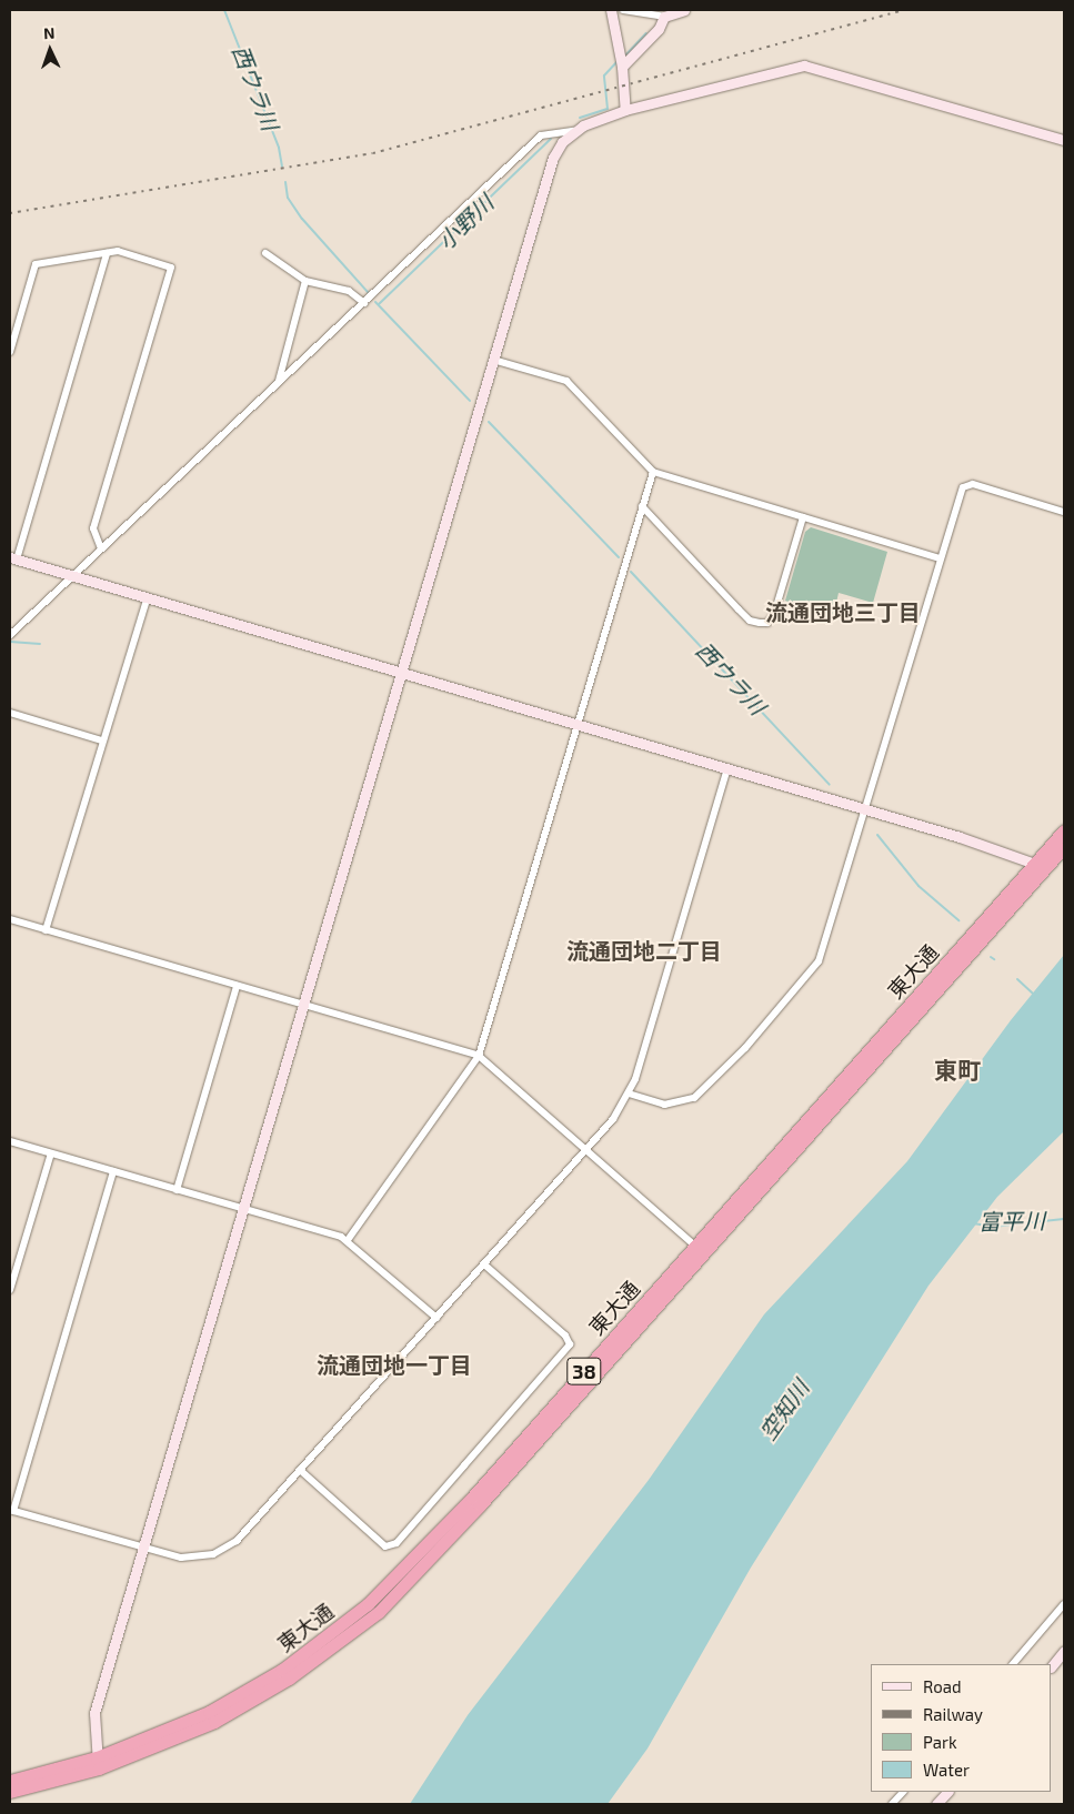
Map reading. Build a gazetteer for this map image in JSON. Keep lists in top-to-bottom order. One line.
{"streets":{"highway":["東大通","38"]},"districts":["流通団地三丁目","流通団地二丁目","東町","流通団地一丁目"],"water":["西ウラ川","小野川","富平川","空知川"],"legend":["Road","Railway","Park","Water"],"north":"top"}
